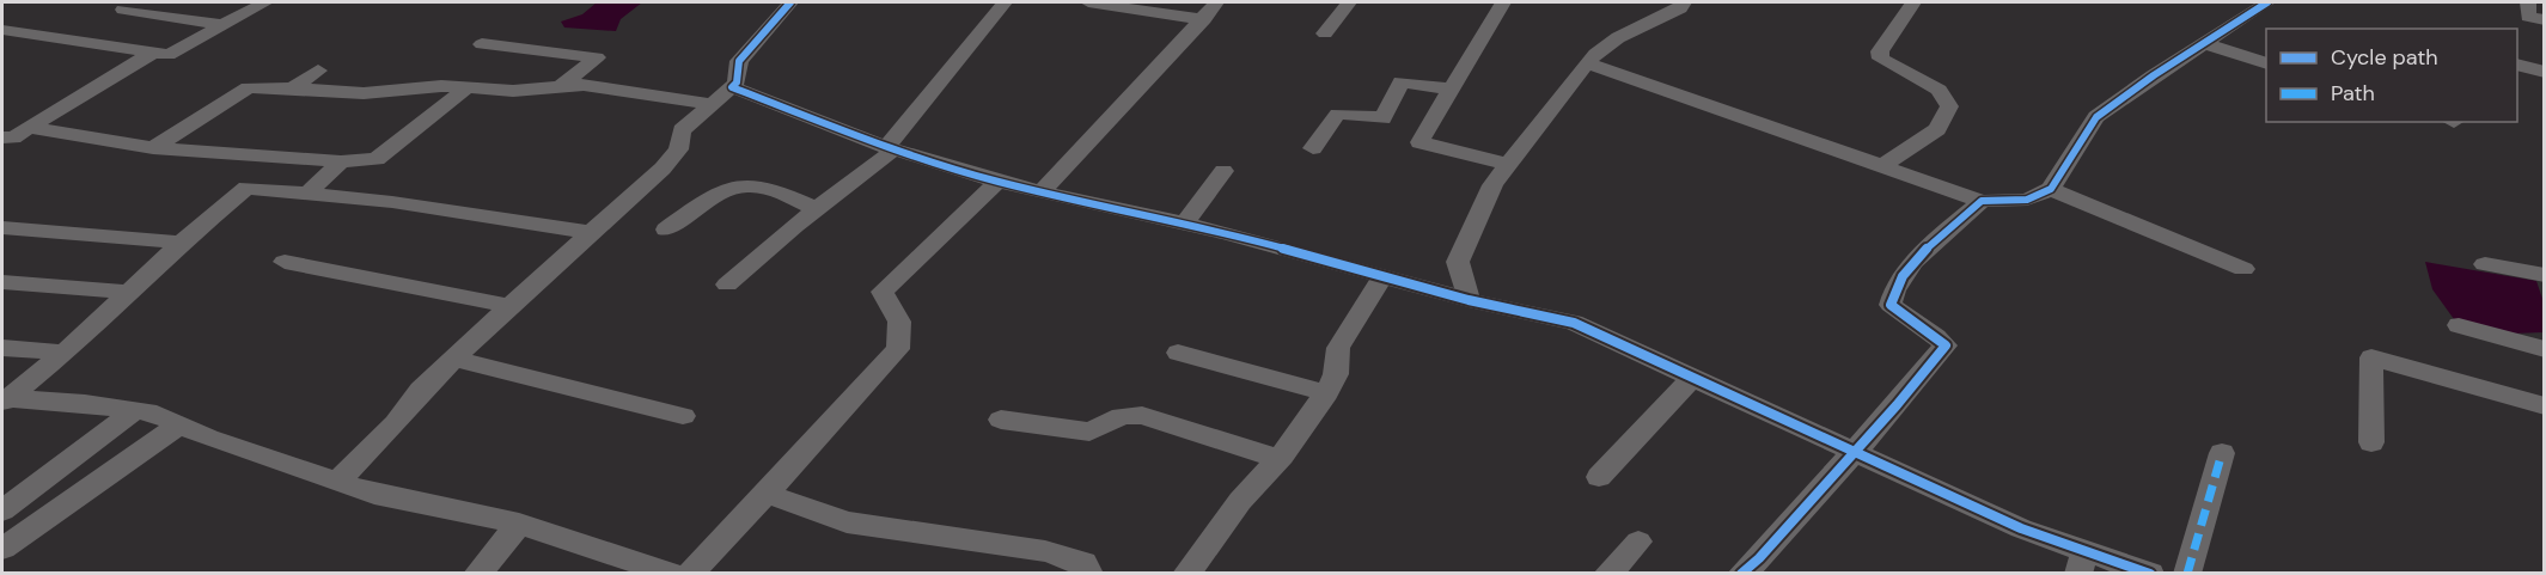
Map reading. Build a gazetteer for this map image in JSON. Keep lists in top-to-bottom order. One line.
{"legend":["Cycle path","Path"]}
